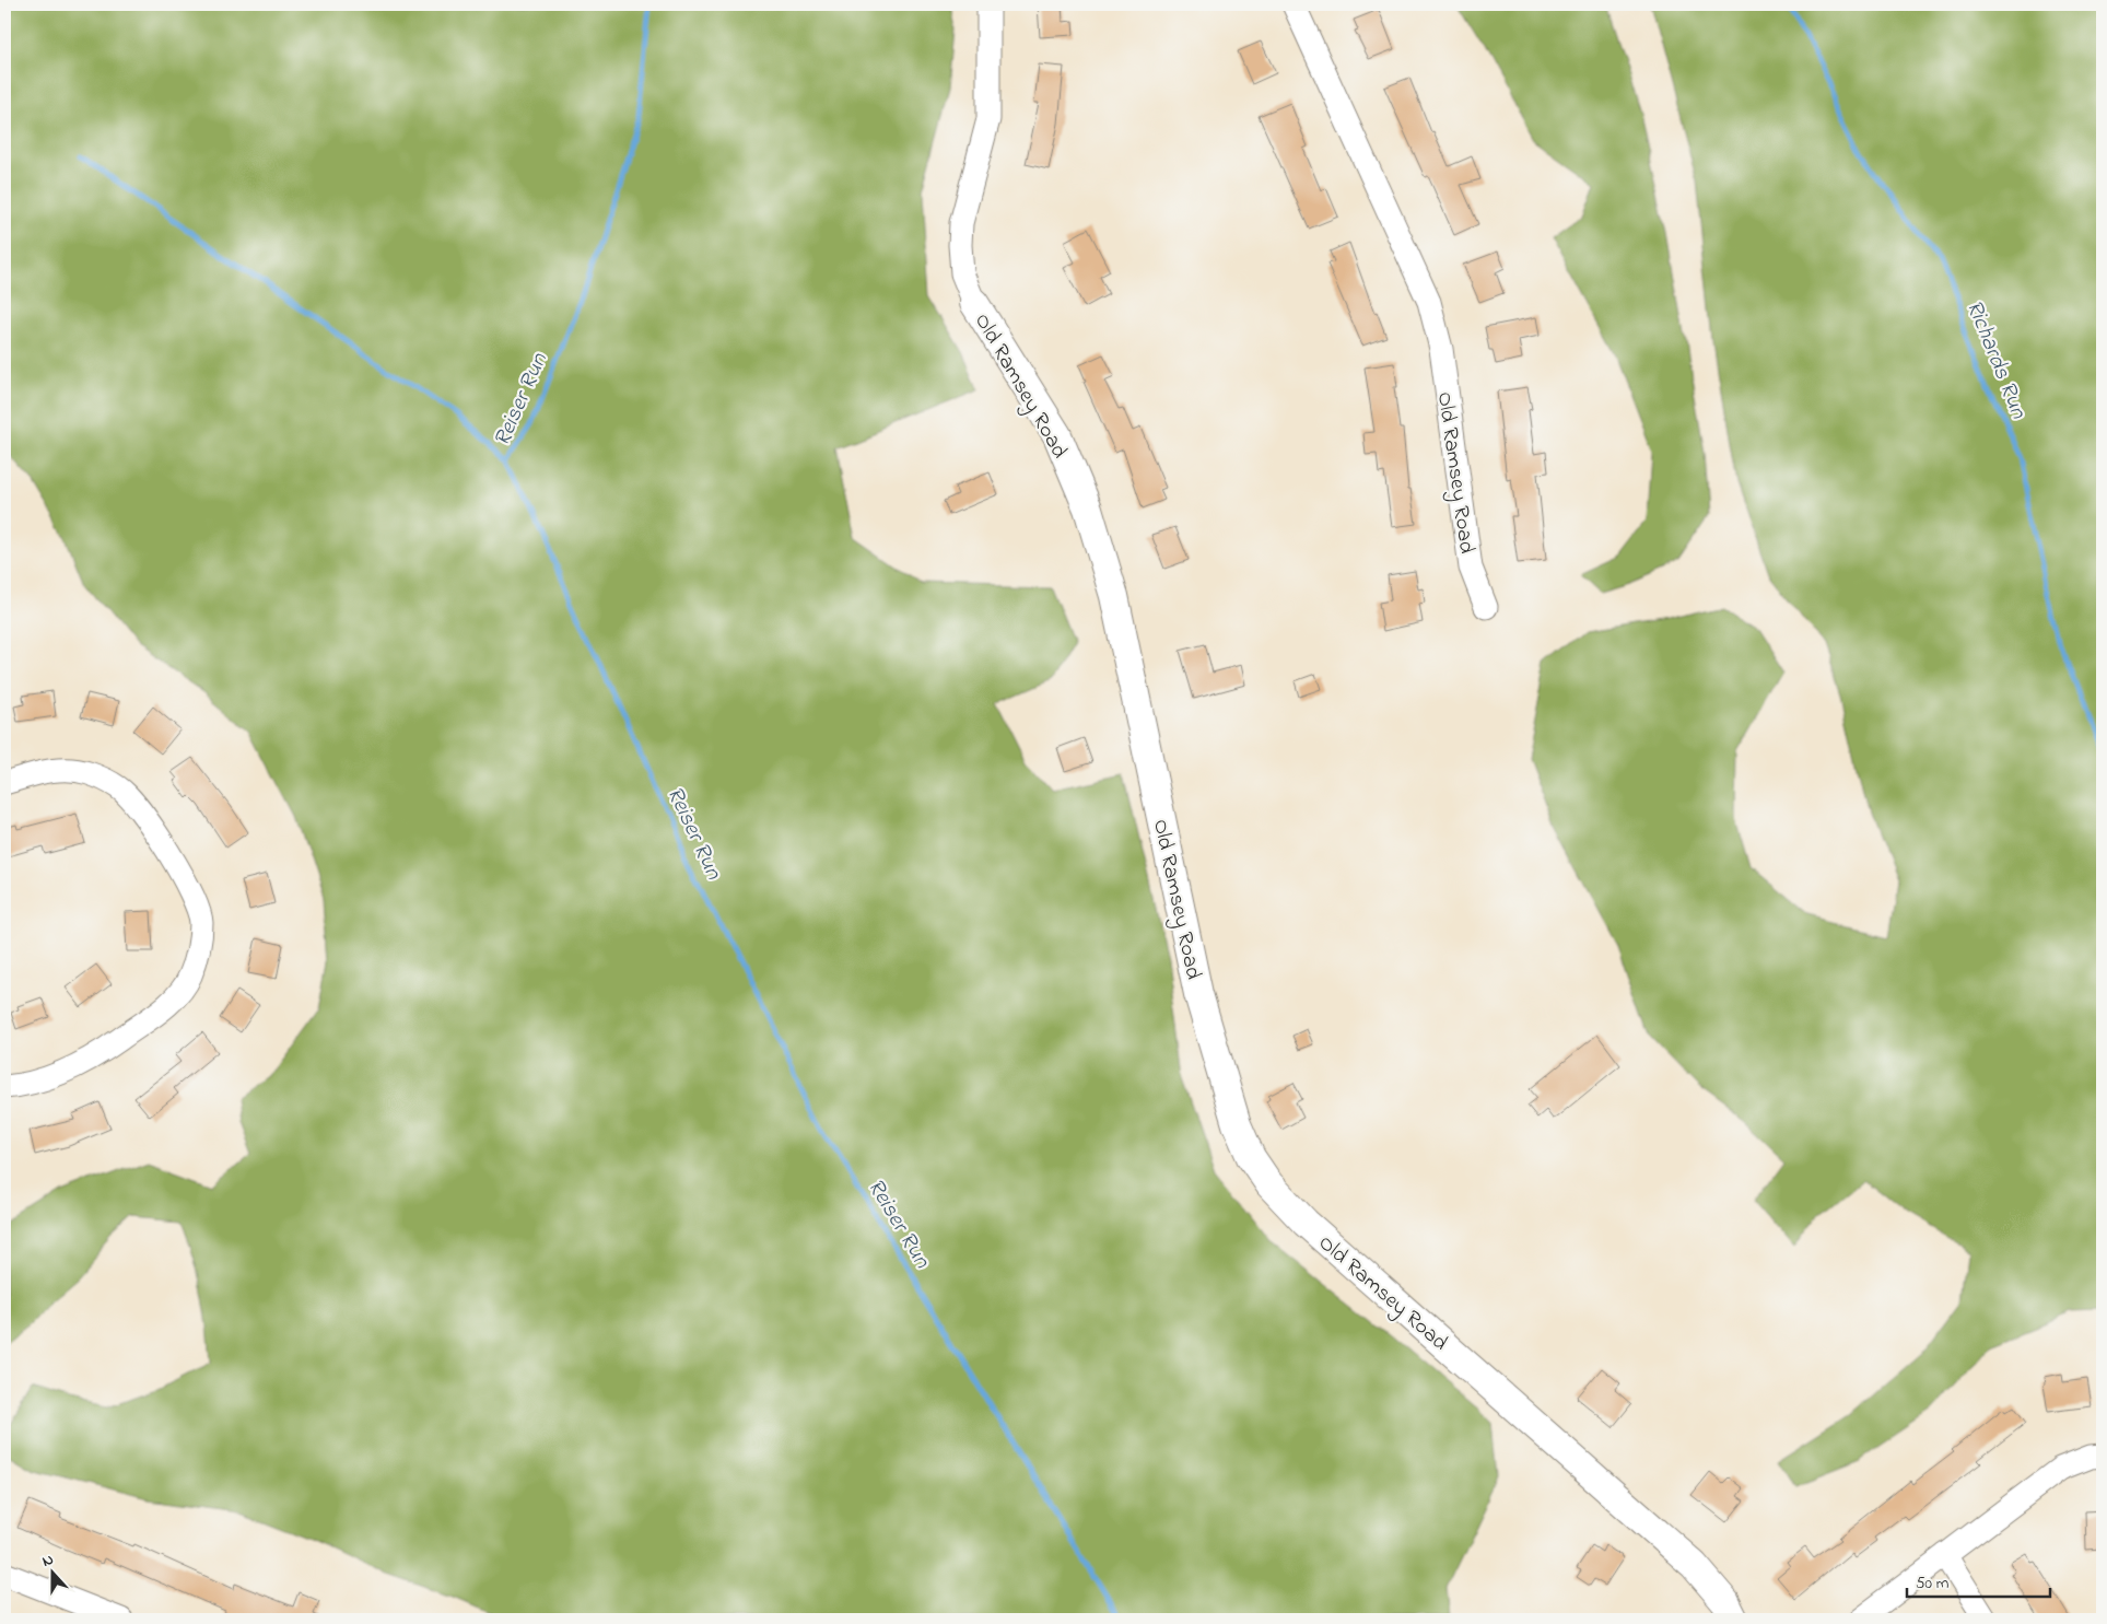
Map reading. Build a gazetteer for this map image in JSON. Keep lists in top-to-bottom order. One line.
{"streets":{"street":["Old Ramsey Road"]},"water":["Richards Run","Reiser Run"],"scale_bar":"50 m","north":"top"}
